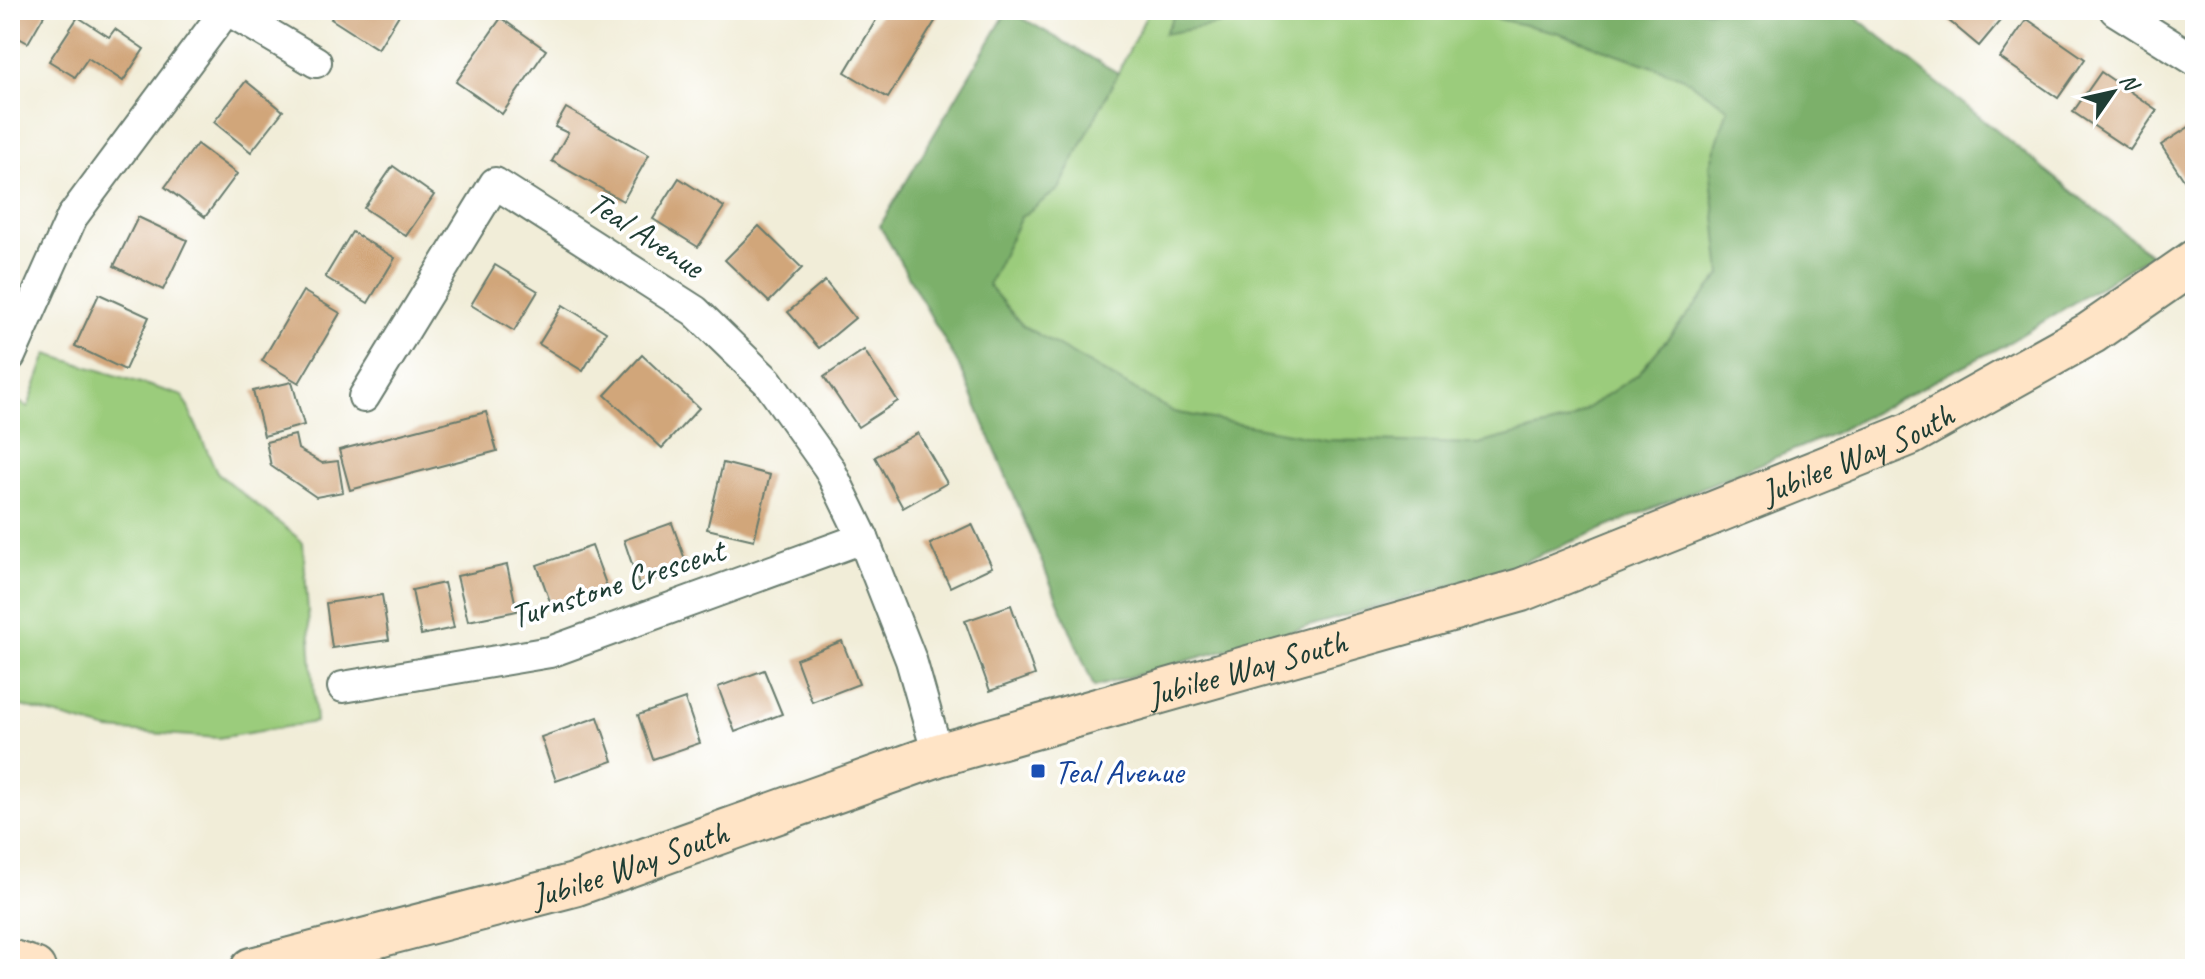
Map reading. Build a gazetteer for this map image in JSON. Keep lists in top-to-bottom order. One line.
{"streets":{"street":["Teal Avenue","Jubilee Way South","Turnstone Crescent"]},"crossings":[["Teal Avenue","Jubilee Way South"],["Teal Avenue","Turnstone Crescent"]],"places":{"transit":["Teal Avenue"]},"north":"top right"}
